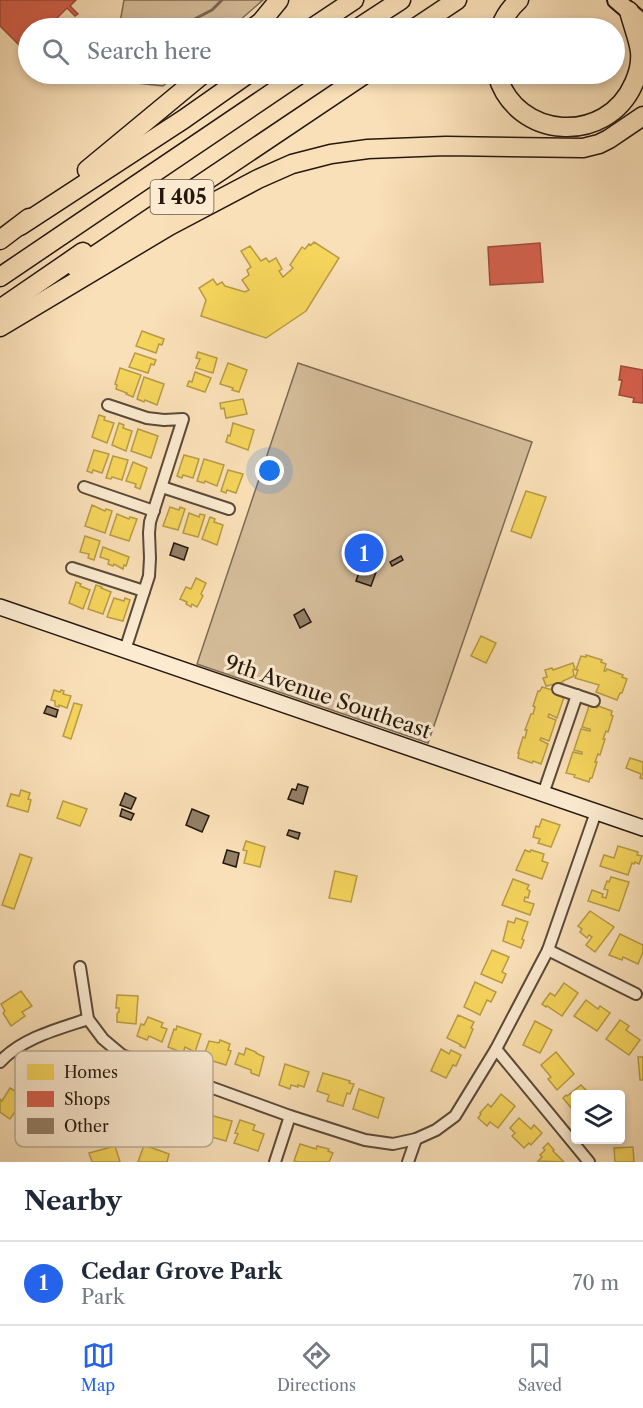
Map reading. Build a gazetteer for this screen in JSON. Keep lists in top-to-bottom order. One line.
{"streets":{"highway":["I 405"],"main road":["9th Avenue Southeast"]},"legend":["Homes","Shops","Other"],"page":{"search":"Search here","pins":"1","heading":"Nearby","list":[{"mark":"1","name":"Cedar Grove Park","note":"Park","value":"70 m"}],"nav":["Map","Directions","Saved"]}}
